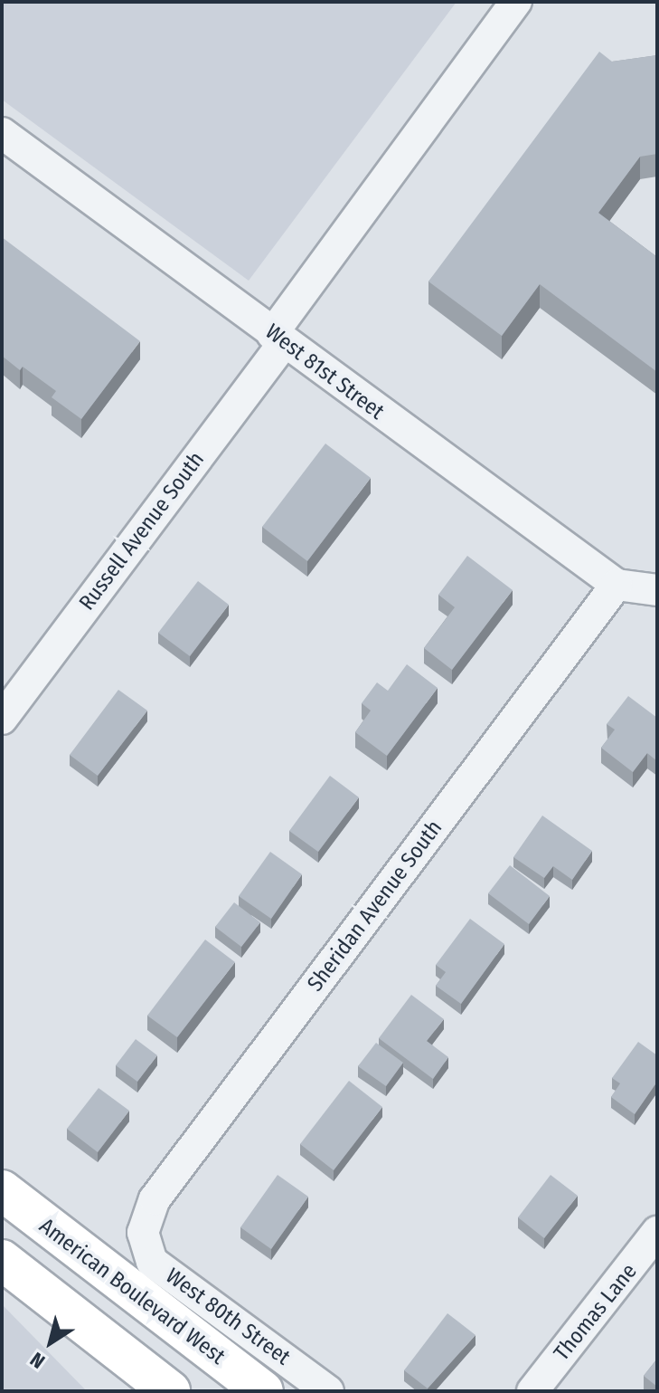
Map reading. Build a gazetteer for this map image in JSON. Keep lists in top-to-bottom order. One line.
{"streets":{"main road":["American Boulevard West"],"street":["West 81st Street","Russell Avenue South","Sheridan Avenue South","Thomas Lane","West 80th Street"]},"crossings":[["West 81st Street","Russell Avenue South"],["West 81st Street","Sheridan Avenue South"],["Sheridan Avenue South","West 80th Street"]],"north":"bottom left"}
